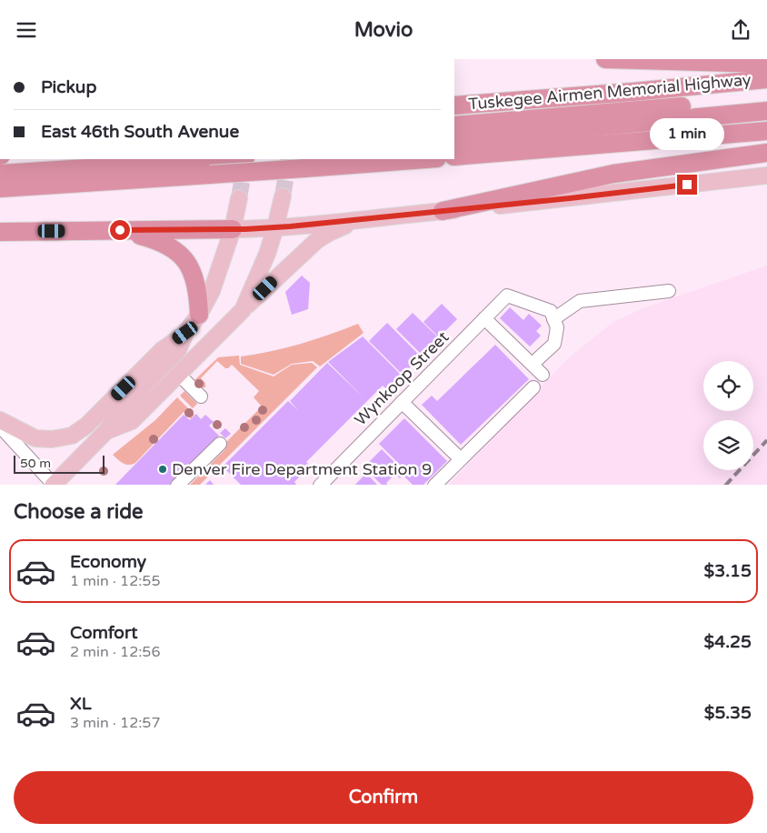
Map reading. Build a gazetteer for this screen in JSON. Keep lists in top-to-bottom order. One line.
{"streets":{"highway":["Tuskegee Airmen Memorial Highway"],"street":["Wynkoop Street"]},"places":["Denver Fire Department Station 9"],"scale_bar":"50 m","page":{"header":"Movio","banner":["Pickup","East 46th South Avenue"],"bubble":"1 min","scale":"50 m","heading":"Choose a ride","list":[{"name":"Economy","note":"1 min · 12:55","value":"$3.15"},{"name":"Comfort","note":"2 min · 12:56","value":"$4.25"},{"name":"XL","note":"3 min · 12:57","value":"$5.35"}],"buttons":"Confirm"}}
